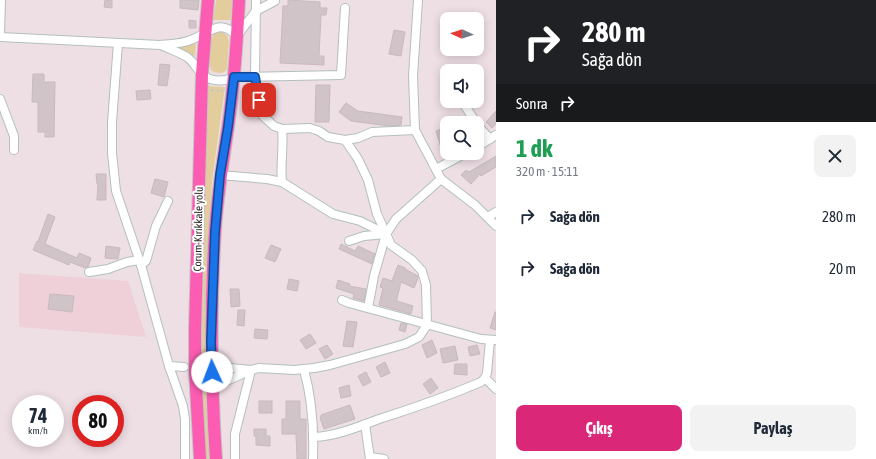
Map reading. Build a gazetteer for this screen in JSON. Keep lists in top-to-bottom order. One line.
{"streets":{"highway":["Çorum-Kırıkkale yolu"]},"north":"left","page":{"turn":["280 m","Sağa dön"],"then":"Sonra","heading":["1 dk","320 m · 15:11"],"list":[{"name":"Sağa dön","value":"280 m"},{"name":"Sağa dön","value":"20 m"}],"speed":"74 km/h","limit":"80","buttons":["Çıkış","Paylaş"]}}
